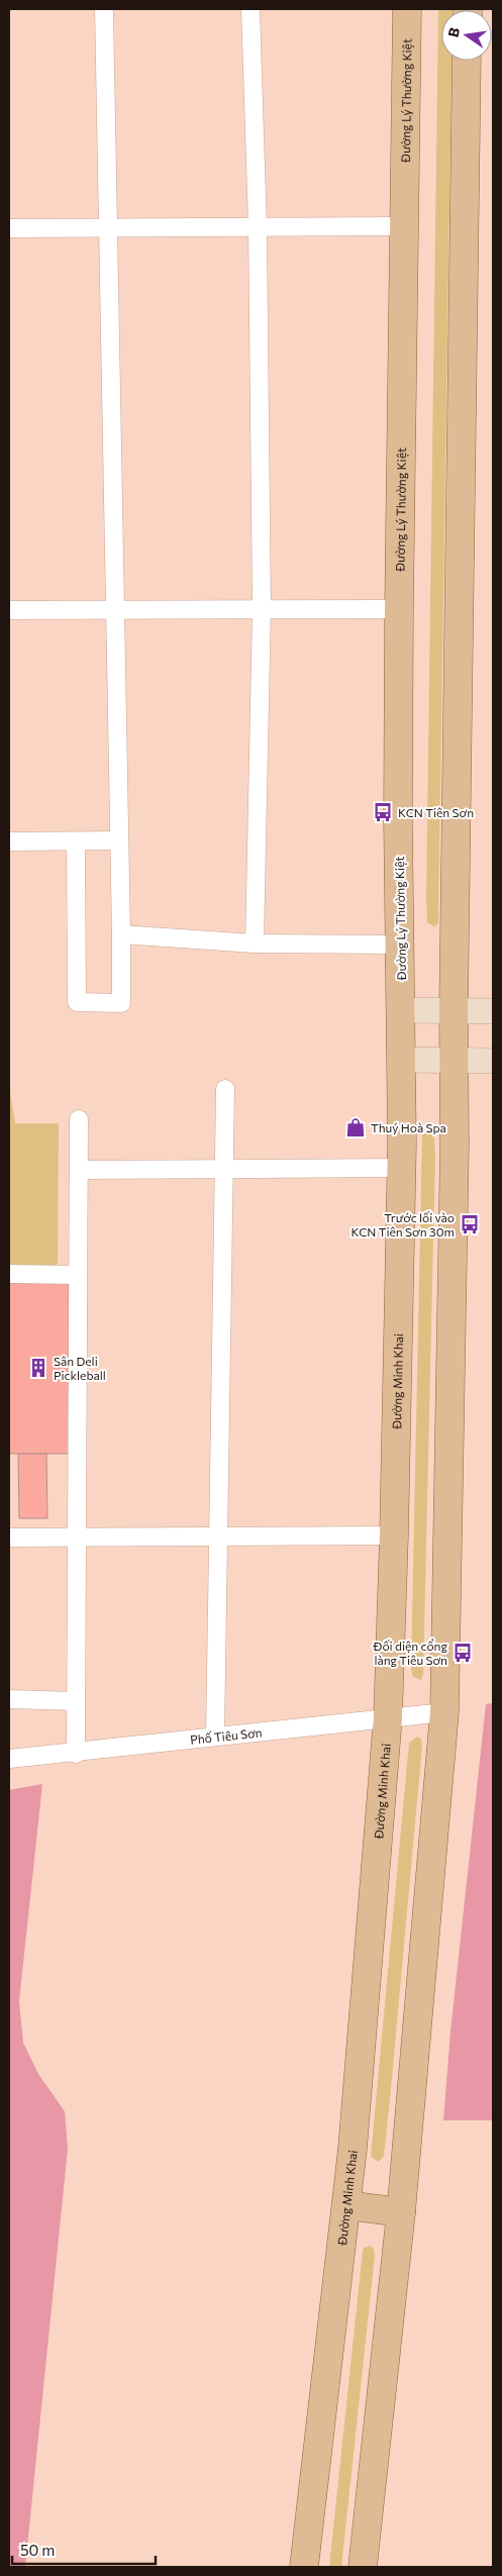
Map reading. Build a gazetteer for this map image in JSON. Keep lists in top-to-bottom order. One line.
{"streets":{"main road":["Đường Lý Thường Kiệt","Đường Minh Khai"],"street":["Phố Tiêu Sơn"]},"crossings":[["Đường Lý Thường Kiệt","Đường Minh Khai"],["Đường Minh Khai","Phố Tiêu Sơn"]],"places":{"bus stop":["KCN Tiên Sơn","Trước lối vào KCN Tiên Sơn 30m","Đối diện cổng làng Tiêu Sơn"],"shop":["Thuý Hoà Spa"],"building":["Sân Deli Pickleball"]},"scale_bar":"50 m","north":"left"}
